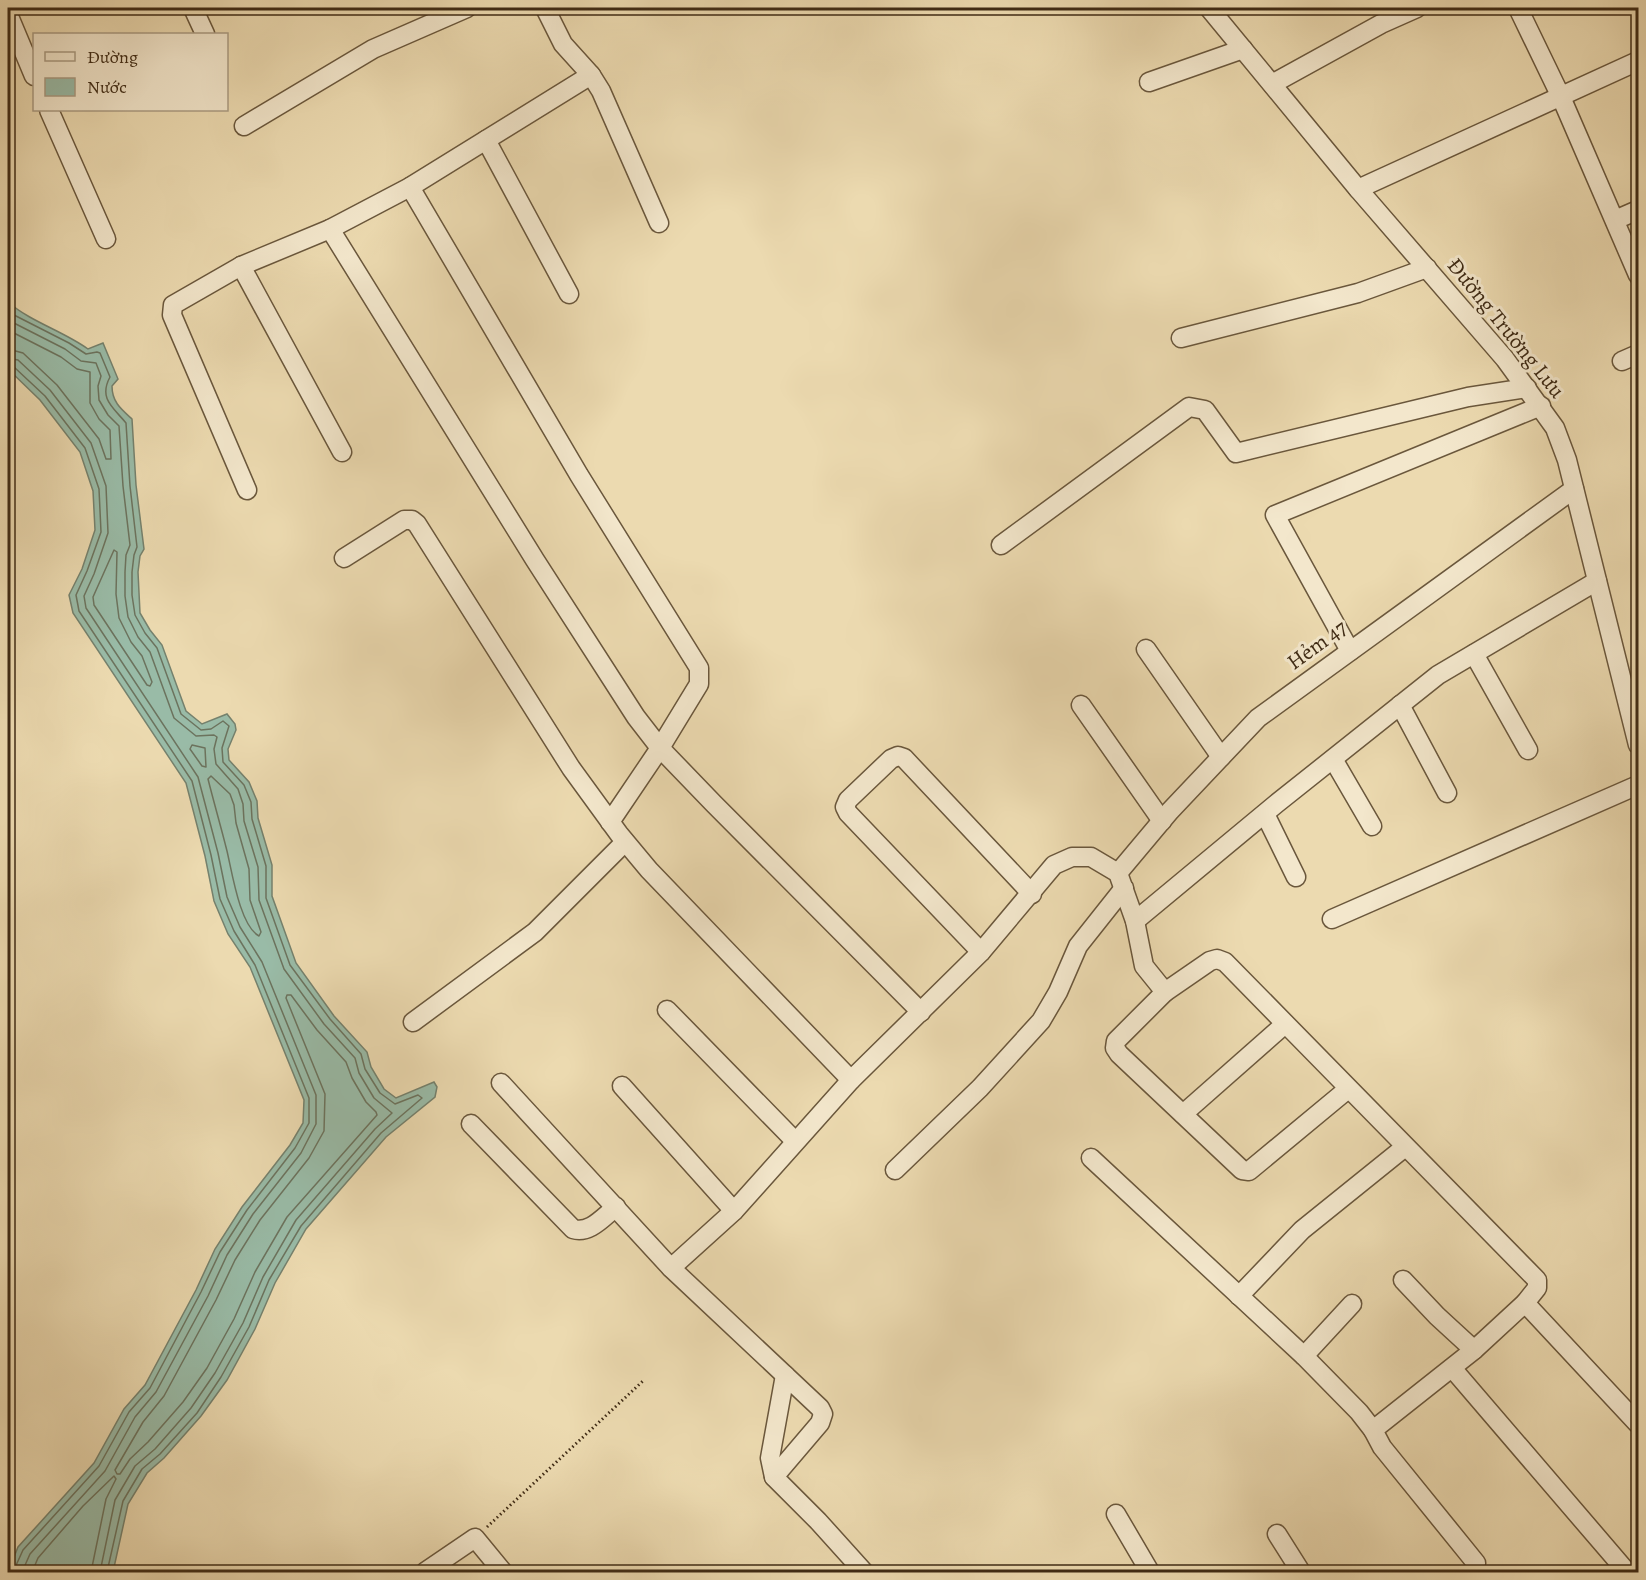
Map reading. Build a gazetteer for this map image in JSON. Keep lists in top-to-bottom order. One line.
{"streets":{"street":["Đường Trường Lưu","Hẻm 47"]},"crossings":[["Đường Trường Lưu","Hẻm 47"]],"legend":["Đường","Nước"]}
